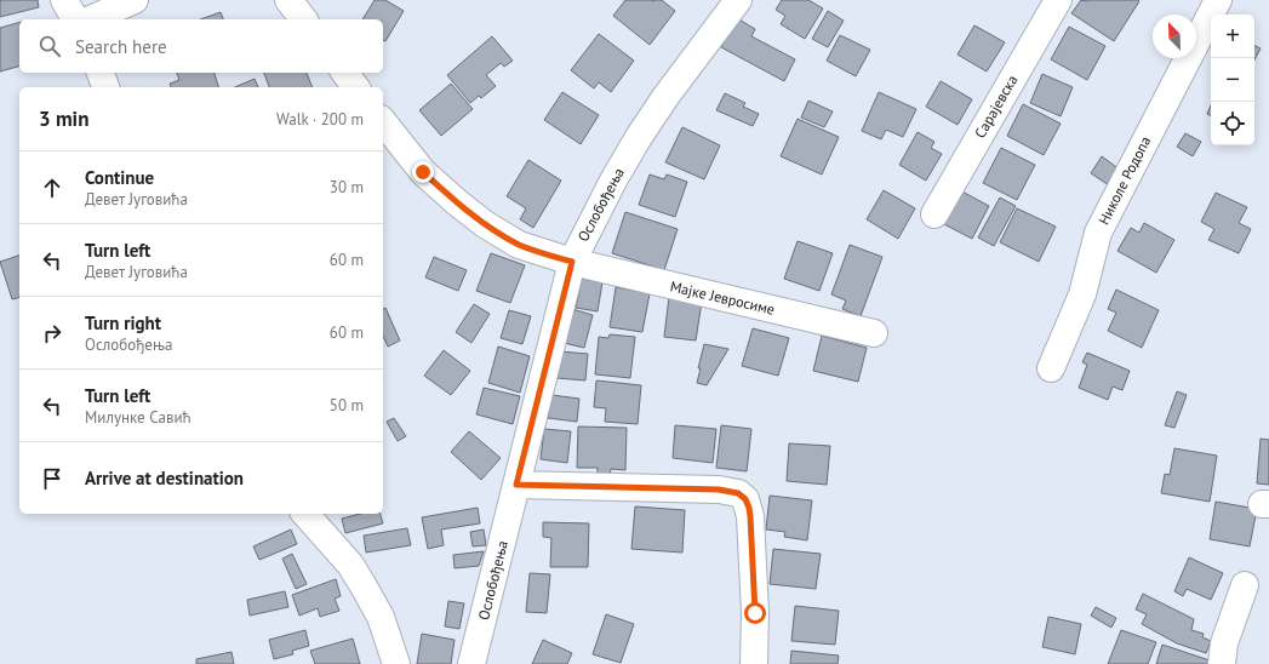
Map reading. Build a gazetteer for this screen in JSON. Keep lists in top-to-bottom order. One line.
{"streets":{"street":["Сарајевска","Николе Родопа","Ослобођења","Мајке Јевросиме"]},"crossings":[["Ослобођења","Мајке Јевросиме"]],"north":"top left","page":{"map_buttons":["+","−"],"search":"Search here","heading":["3 min","Walk · 200 m"],"list":[["Continue","Девет Југовића","30 m"],["Turn left","Девет Југовића","60 m"],["Turn right","Ослобођења","60 m"],["Turn left","Милунке Савић","50 m"],"Arrive at destination"]}}
